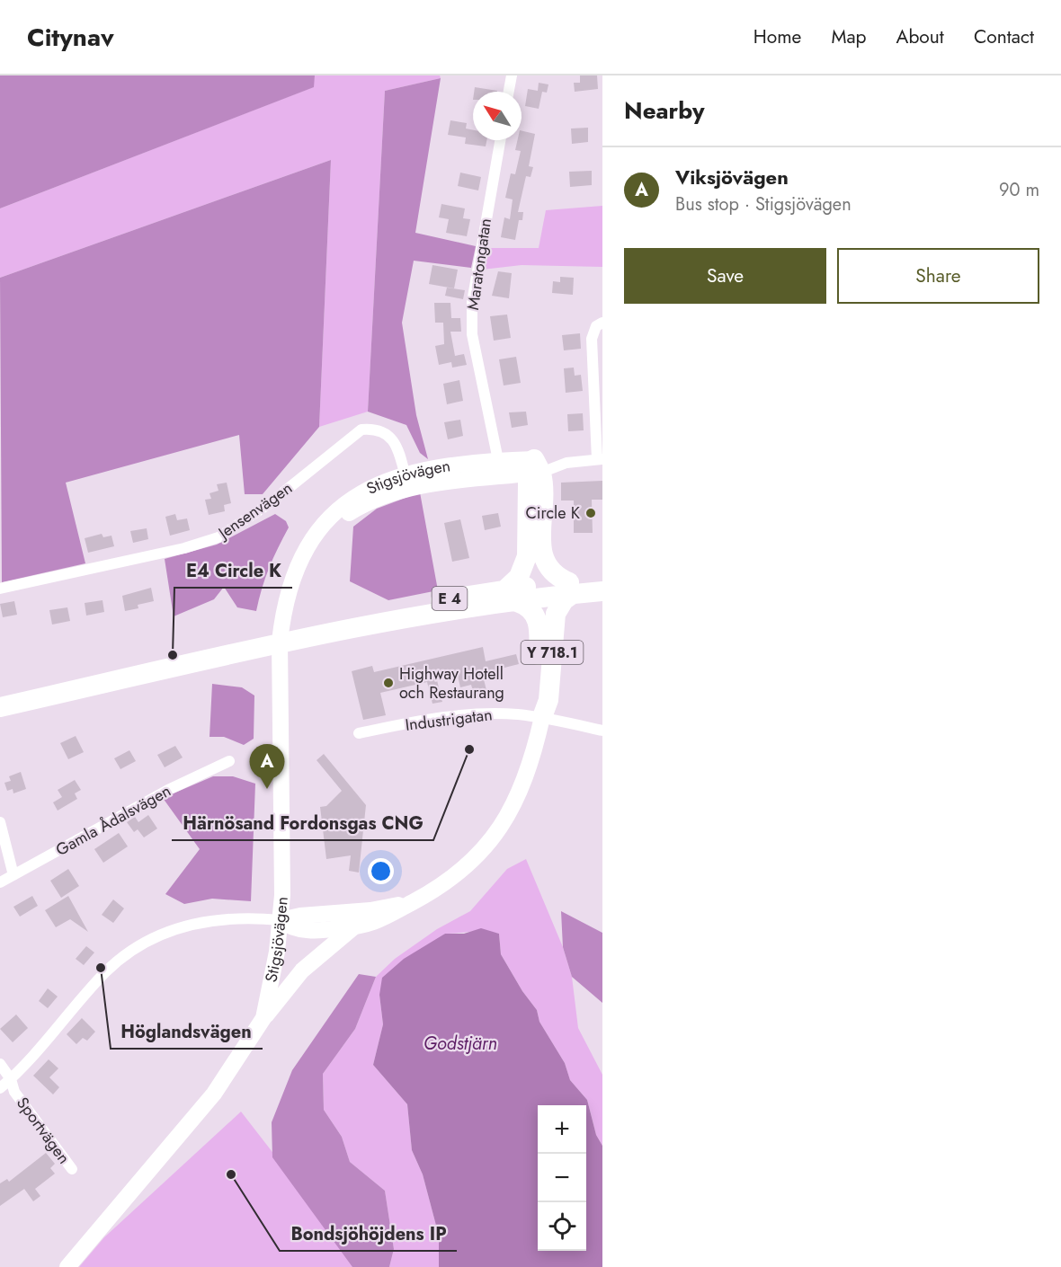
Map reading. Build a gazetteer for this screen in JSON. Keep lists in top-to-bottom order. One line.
{"streets":{"highway":["E 4","Y 718.1"],"main road":["Stigsjövägen"],"street":["Maratongatan","Jensenvägen","Industrigatan","Gamla Ådalsvägen","Sportvägen"]},"crossings":[["Maratongatan","Stigsjövägen"],["Stigsjövägen","Jensenvägen"],["Stigsjövägen","Y 718.1"],["E 4","Y 718.1"],["Y 718.1","Industrigatan"]],"water":["Godstjärn"],"places":["Circle K","E4 Circle K","Highway Hotell och Restaurang","Härnösand Fordonsgas CNG","Höglandsvägen","Bondsjöhöjdens IP"],"north":"top left","page":{"header":"Citynav","nav":["Home","Map","About","Contact"],"heading":"Nearby","list":[{"mark":"A","name":"Viksjövägen","note":"Bus stop · Stigsjövägen","value":"90 m"}],"buttons":["Save","Share"],"pins":"A","map_buttons":["+","−"]}}
